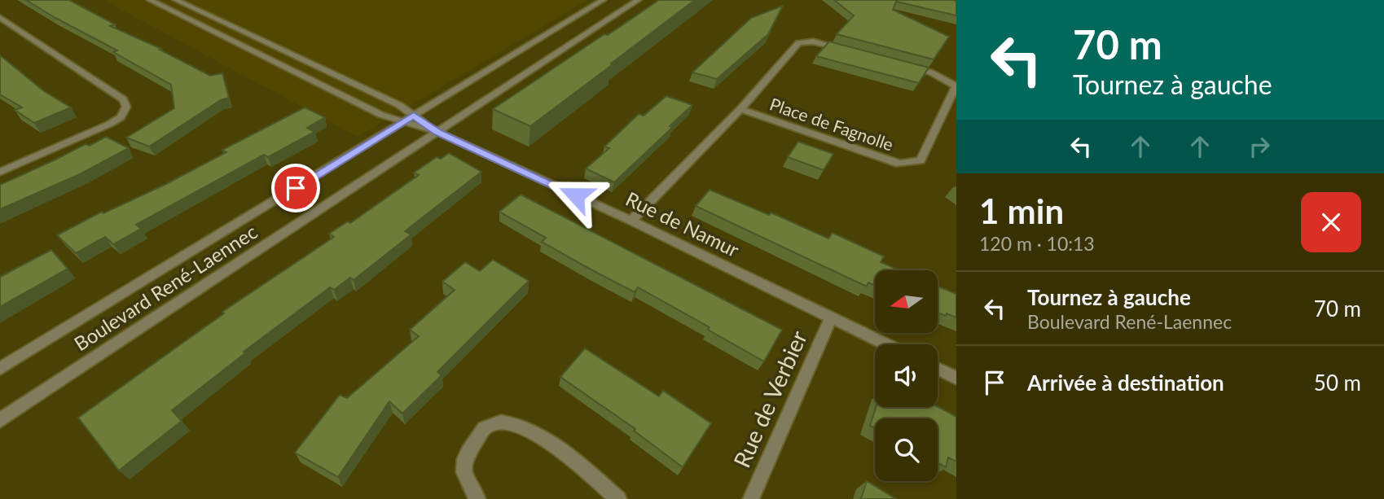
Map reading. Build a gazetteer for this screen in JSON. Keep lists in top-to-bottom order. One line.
{"streets":{"street":["Place de Fagnolle","Rue de Namur","Boulevard René-Laennec","Rue de Verbier"]},"crossings":[["Place de Fagnolle","Rue de Namur"],["Rue de Namur","Boulevard René-Laennec"],["Rue de Namur","Rue de Verbier"]],"north":"left","page":{"turn":["70 m","Tournez à gauche"],"heading":["1 min","120 m · 10:13"],"list":[{"name":"Tournez à gauche","note":"Boulevard René-Laennec","value":"70 m"},{"name":"Arrivée à destination","value":"50 m"}]}}
